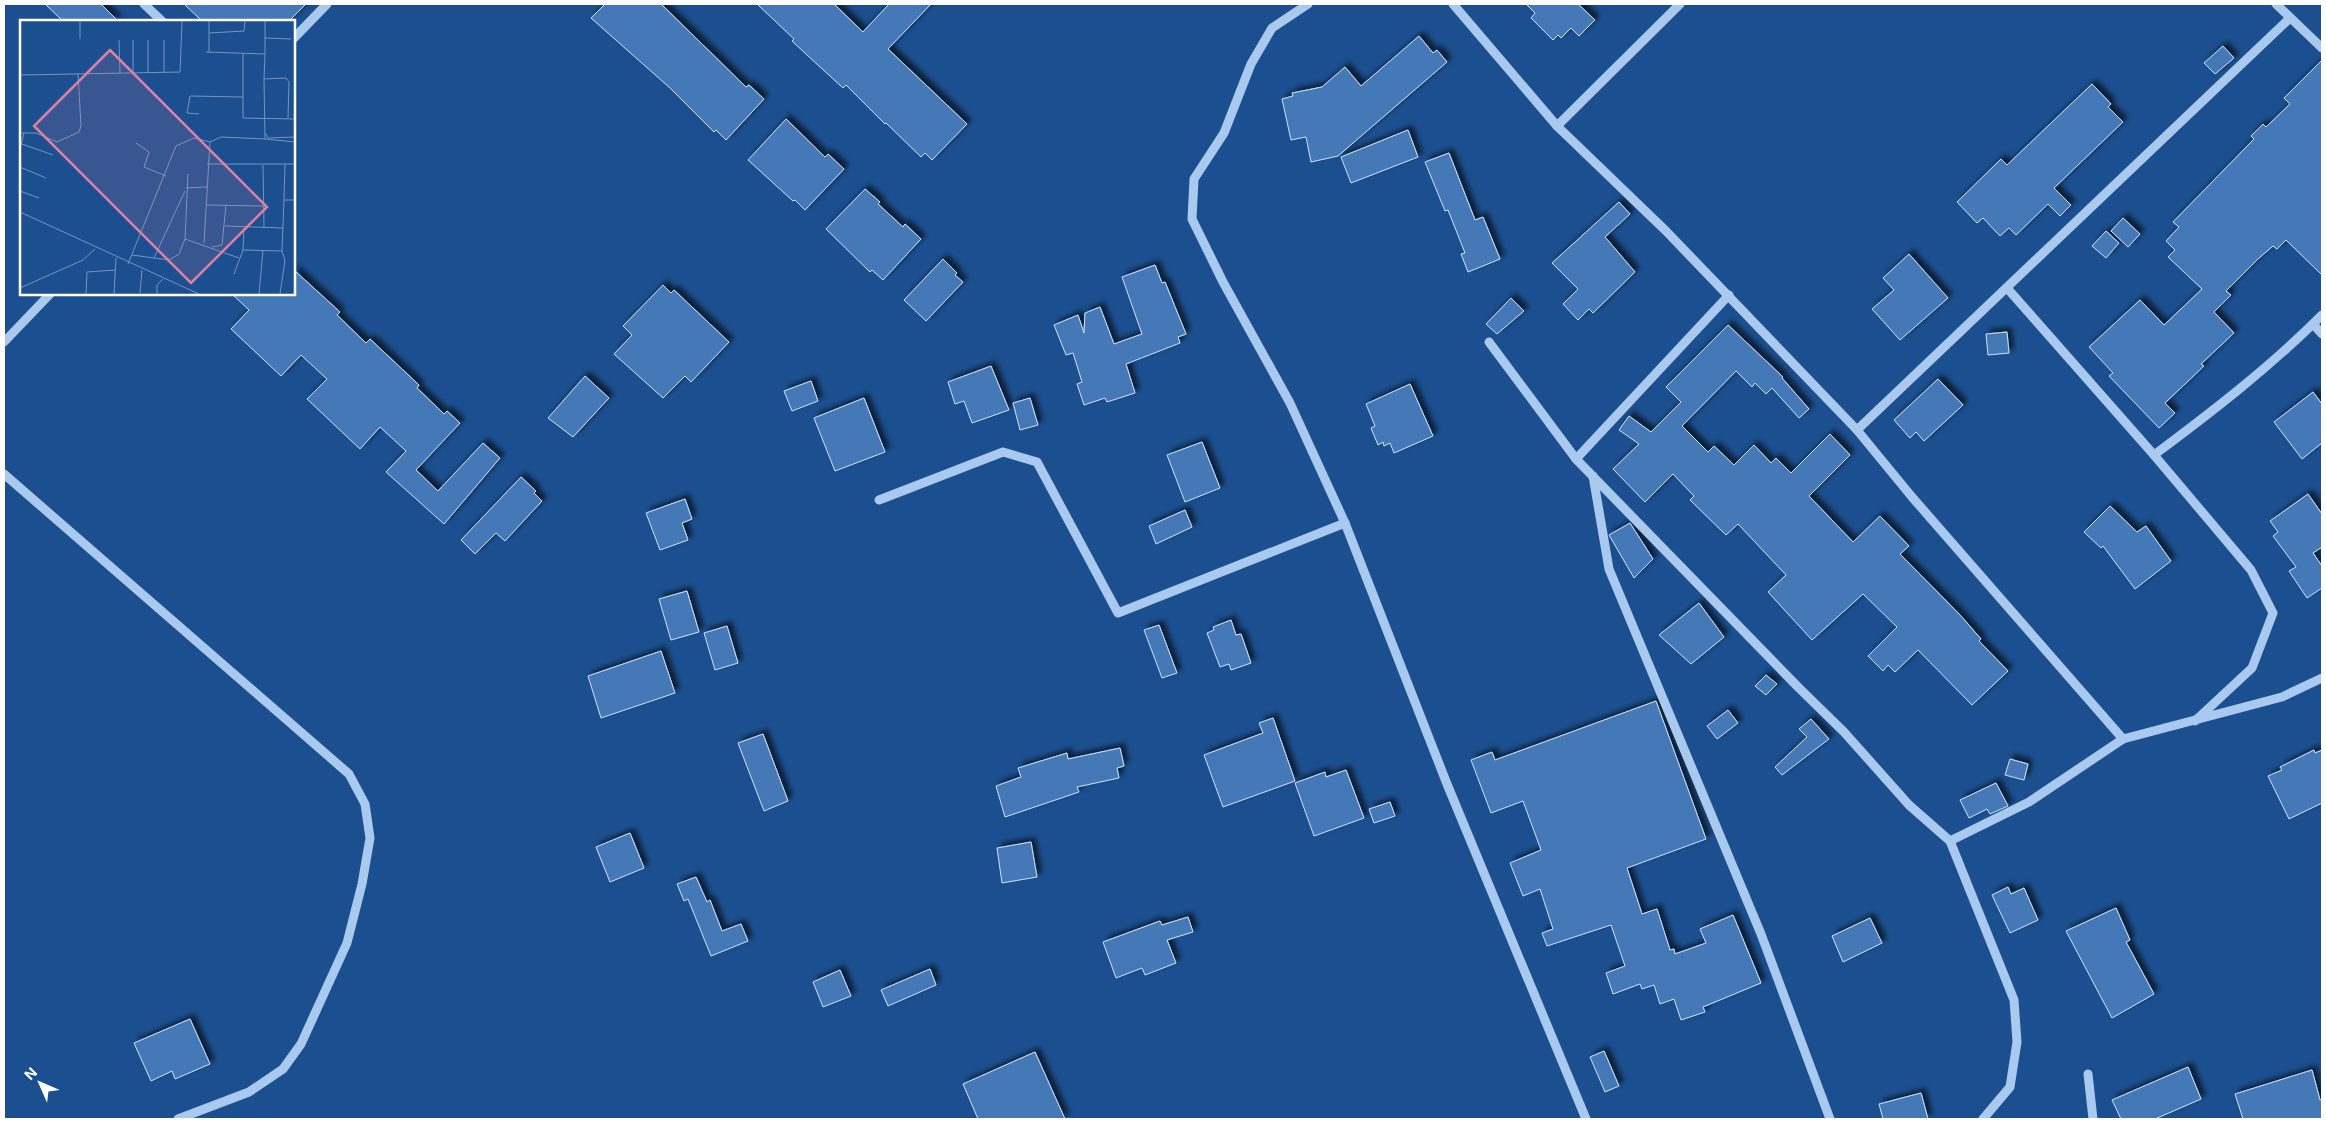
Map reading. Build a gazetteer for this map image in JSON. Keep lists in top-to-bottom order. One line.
{"north":"top left"}
